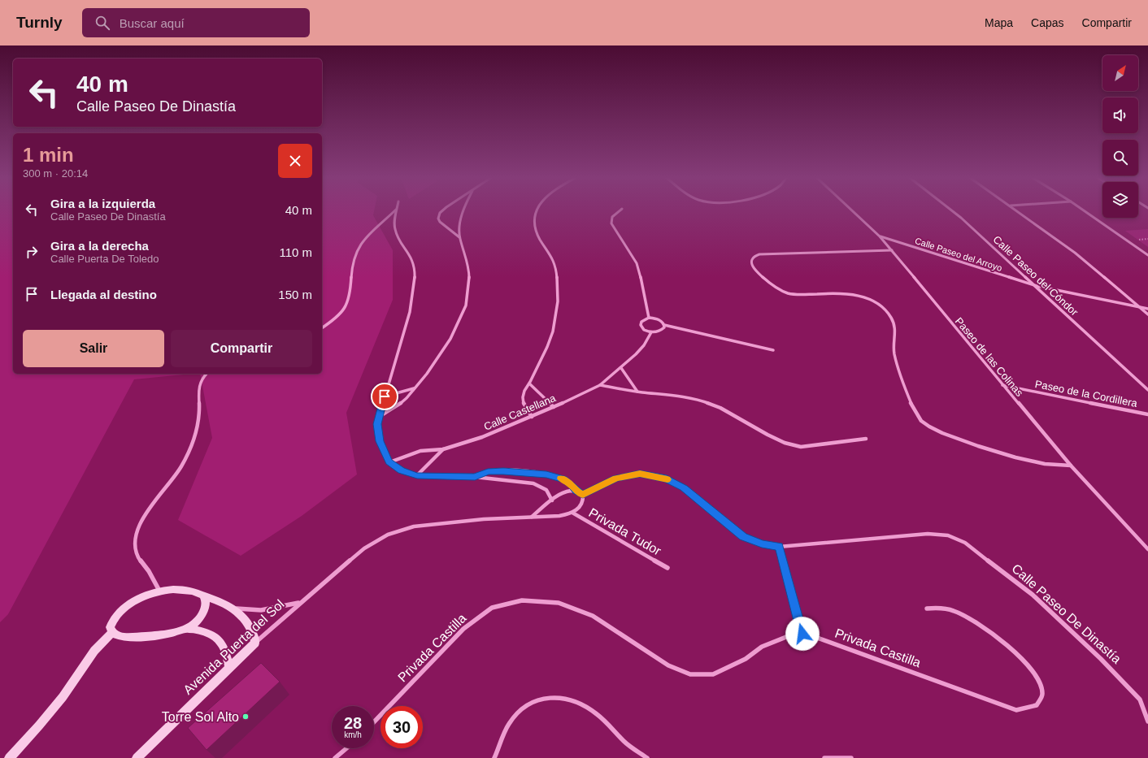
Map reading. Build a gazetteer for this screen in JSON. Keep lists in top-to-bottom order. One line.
{"streets":{"street":["Calle Paseo del Arroyo","Calle Paseo del Cóndor","Paseo de las Colinas","Paseo de la Cordillera","Calle Castellana","Privada Tudor","Calle Paseo De Dinastía","Avenida Puerta del Sol","Privada Castilla"]},"crossings":[["Calle Paseo del Arroyo","Calle Paseo del Cóndor"],["Calle Paseo del Arroyo","Paseo de las Colinas"],["Paseo de las Colinas","Paseo de la Cordillera"]],"places":["Torre Sol Alto"],"north":"top right","page":{"header":"Turnly","search":"Buscar aquí","nav":["Mapa","Capas","Compartir"],"turn":["40 m","Calle Paseo De Dinastía"],"heading":["1 min","300 m · 20:14"],"list":[{"name":"Gira a la izquierda","note":"Calle Paseo De Dinastía","value":"40 m"},{"name":"Gira a la derecha","note":"Calle Puerta De Toledo","value":"110 m"},{"name":"Llegada al destino","value":"150 m"}],"buttons":["Salir","Compartir"],"speed":"28 km/h","limit":"30"}}
